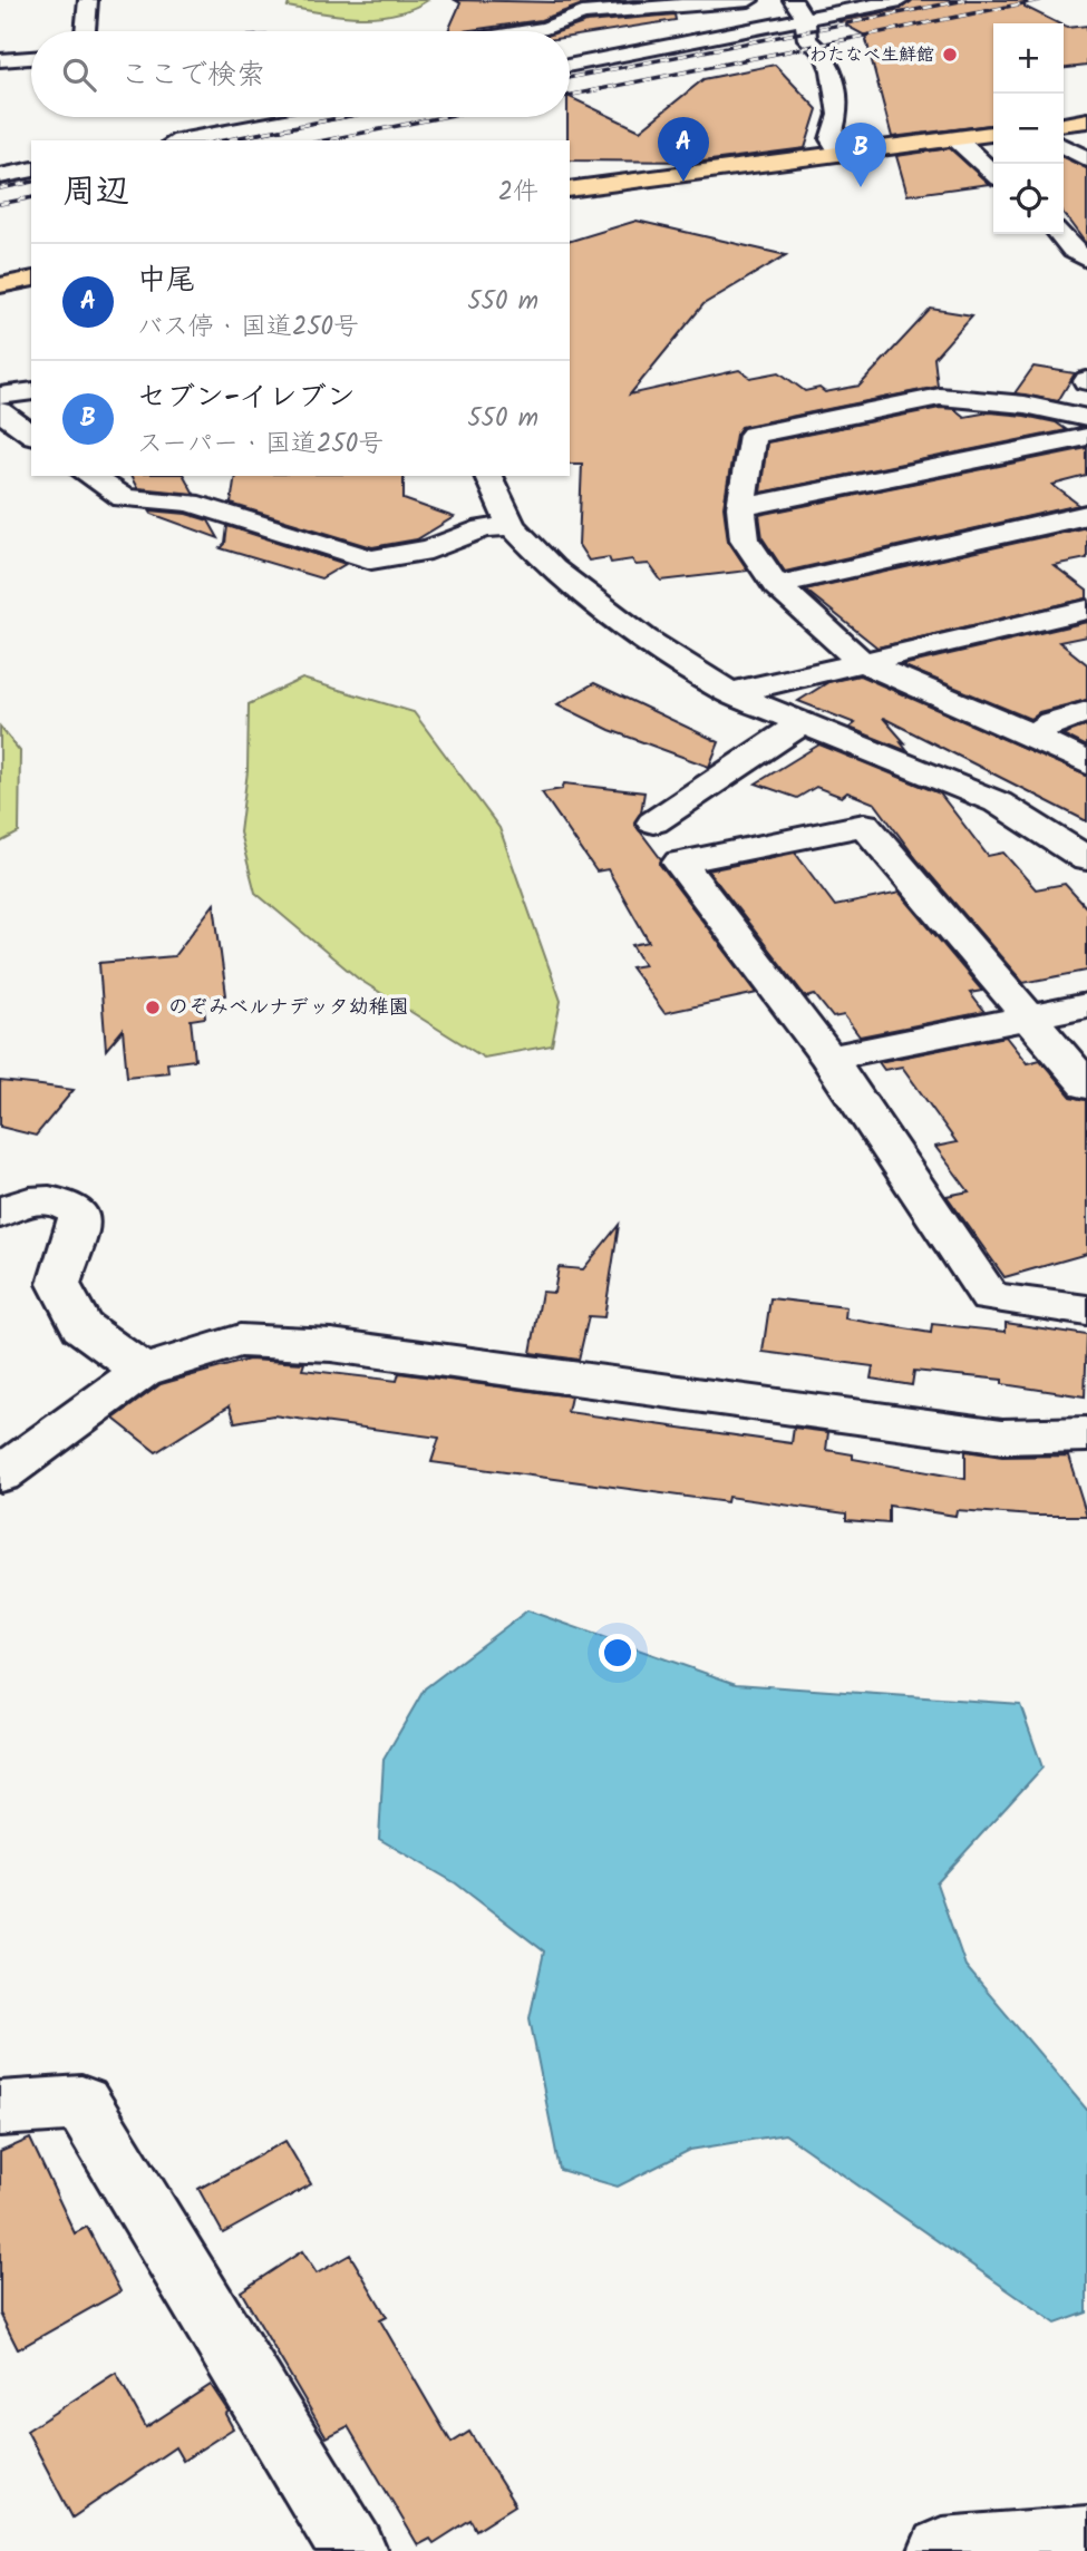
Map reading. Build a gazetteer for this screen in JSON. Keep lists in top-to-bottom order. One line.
{"places":["わたなべ生鮮館","のぞみベルナデッタ幼稚園"],"page":{"map_buttons":["+","−"],"search":"ここで検索","pins":["A","B"],"heading":["周辺","2件"],"list":[{"mark":"A","name":"中尾","note":"バス停 · 国道250号","value":"550 m"},{"mark":"B","name":"セブン-イレブン","note":"スーパー · 国道250号","value":"550 m"}]}}
